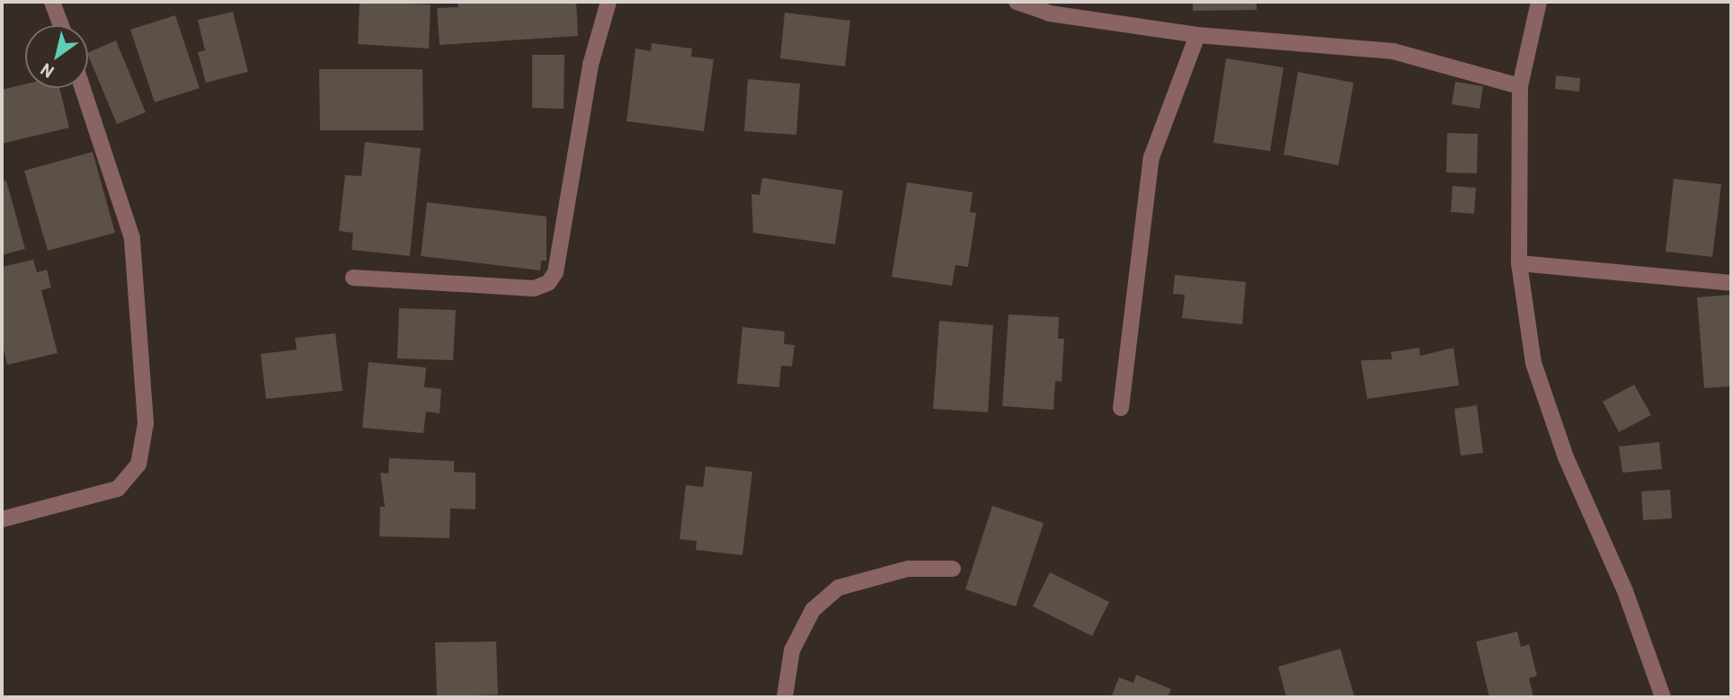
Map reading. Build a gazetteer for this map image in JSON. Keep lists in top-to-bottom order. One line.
{"north":"bottom left"}
